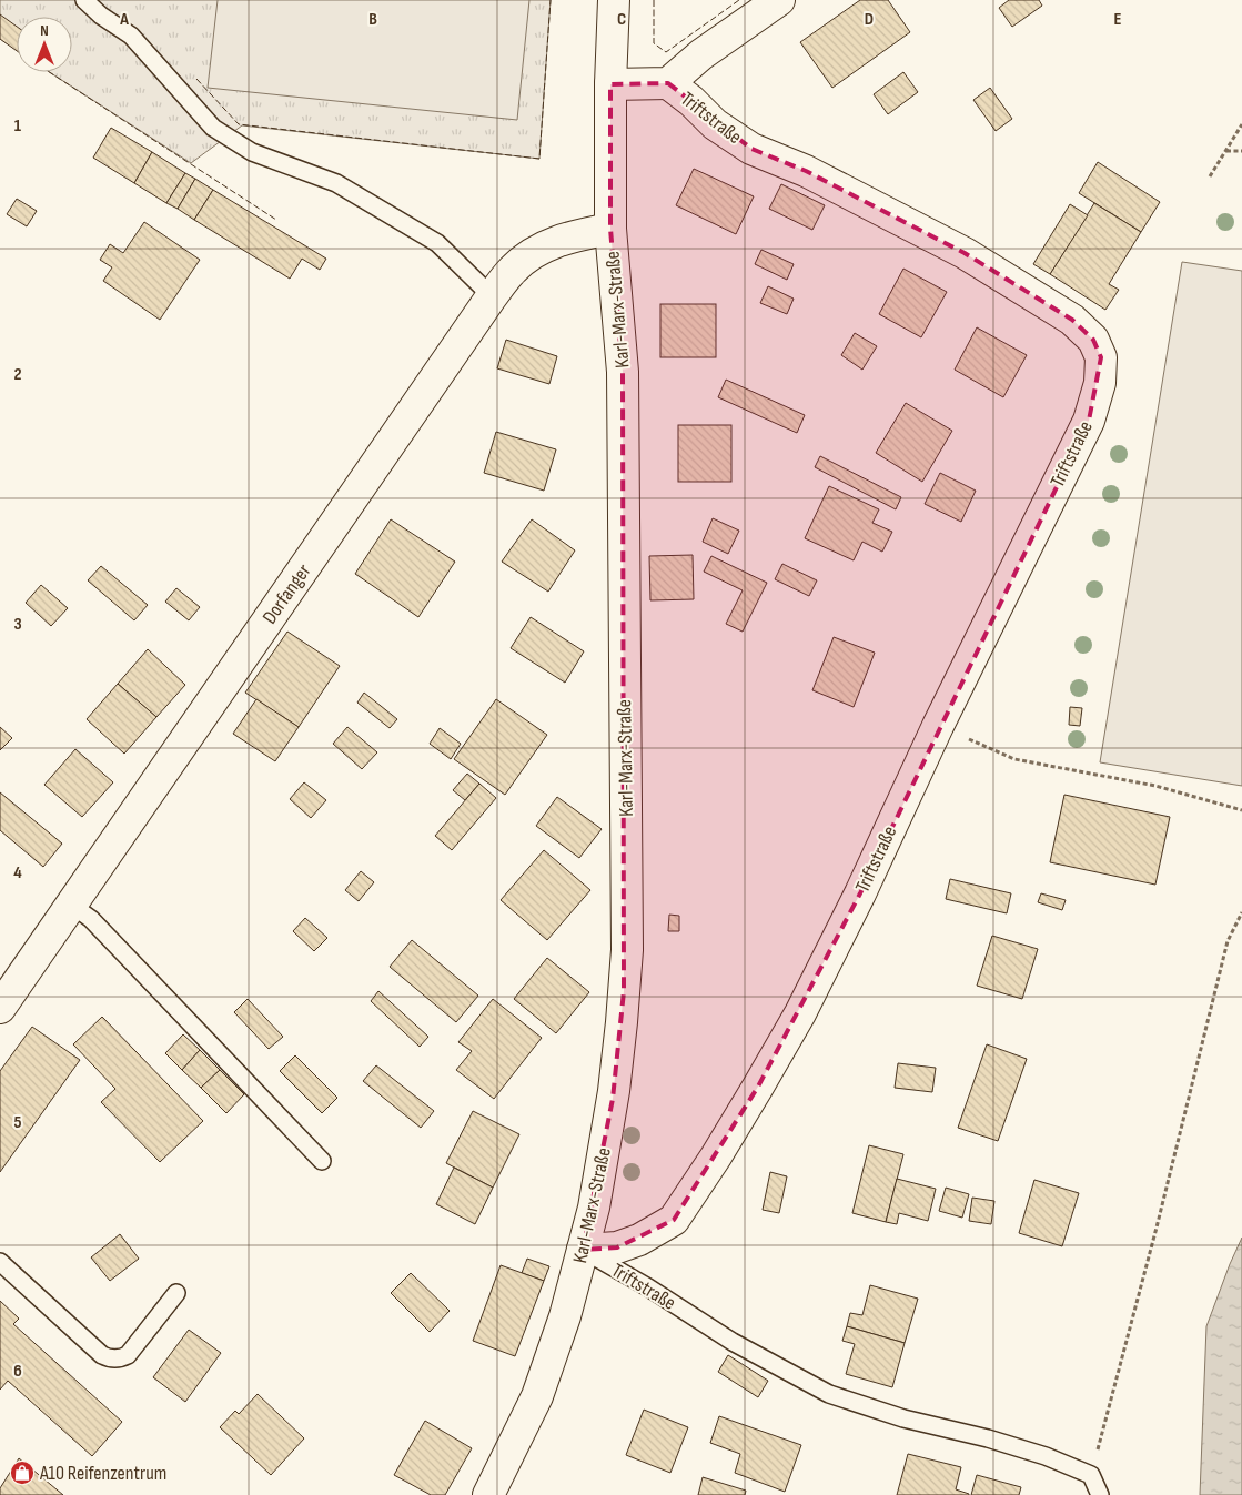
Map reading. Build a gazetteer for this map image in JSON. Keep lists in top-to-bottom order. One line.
{"streets":{"street":["Triftstraße","Karl-Marx-Straße","Dorfanger"]},"crossings":[["Triftstraße","Karl-Marx-Straße"],["Karl-Marx-Straße","Dorfanger"]],"places":{"shop":["A10 Reifenzentrum"]},"north":"top","grid":{"columns":["A","B","C","D","E"],"rows":["1","2","3","4","5","6"]}}
